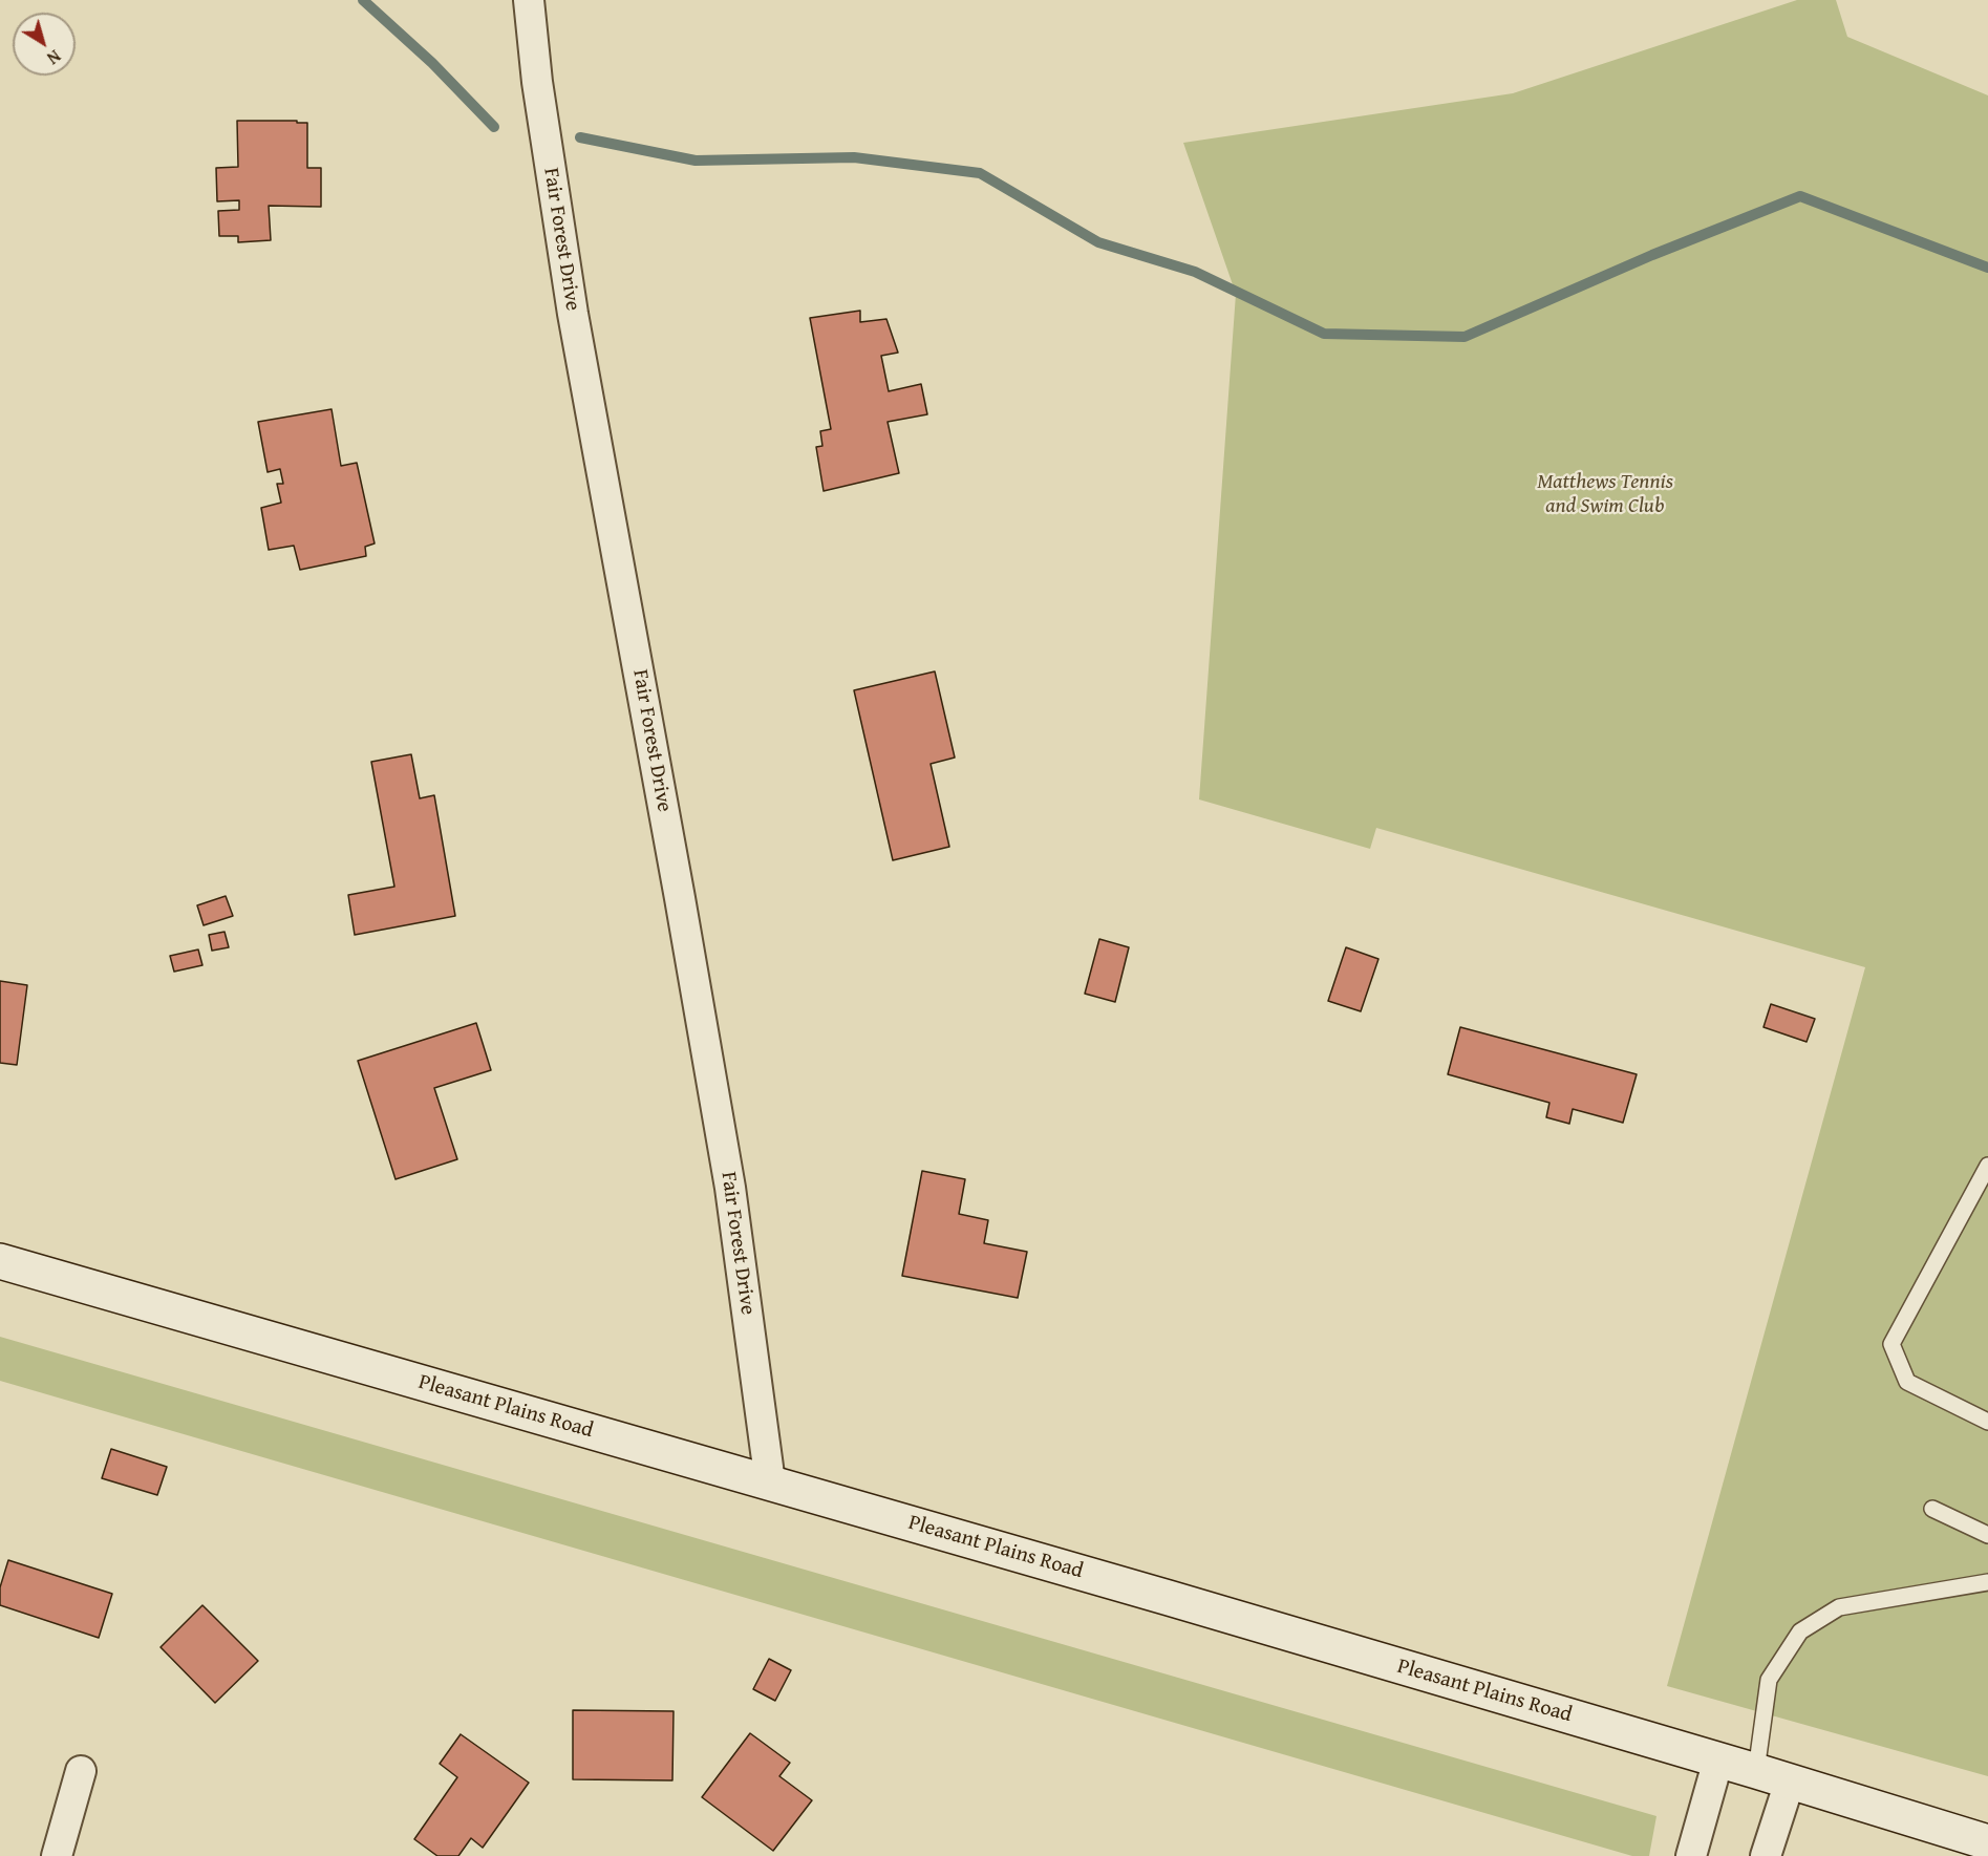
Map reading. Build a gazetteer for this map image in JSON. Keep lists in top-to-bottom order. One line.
{"streets":{"street":["Fair Forest Drive","Pleasant Plains Road"]},"crossings":[["Fair Forest Drive","Pleasant Plains Road"]],"parks":["Matthews Tennis and Swim Club"],"north":"bottom right"}
